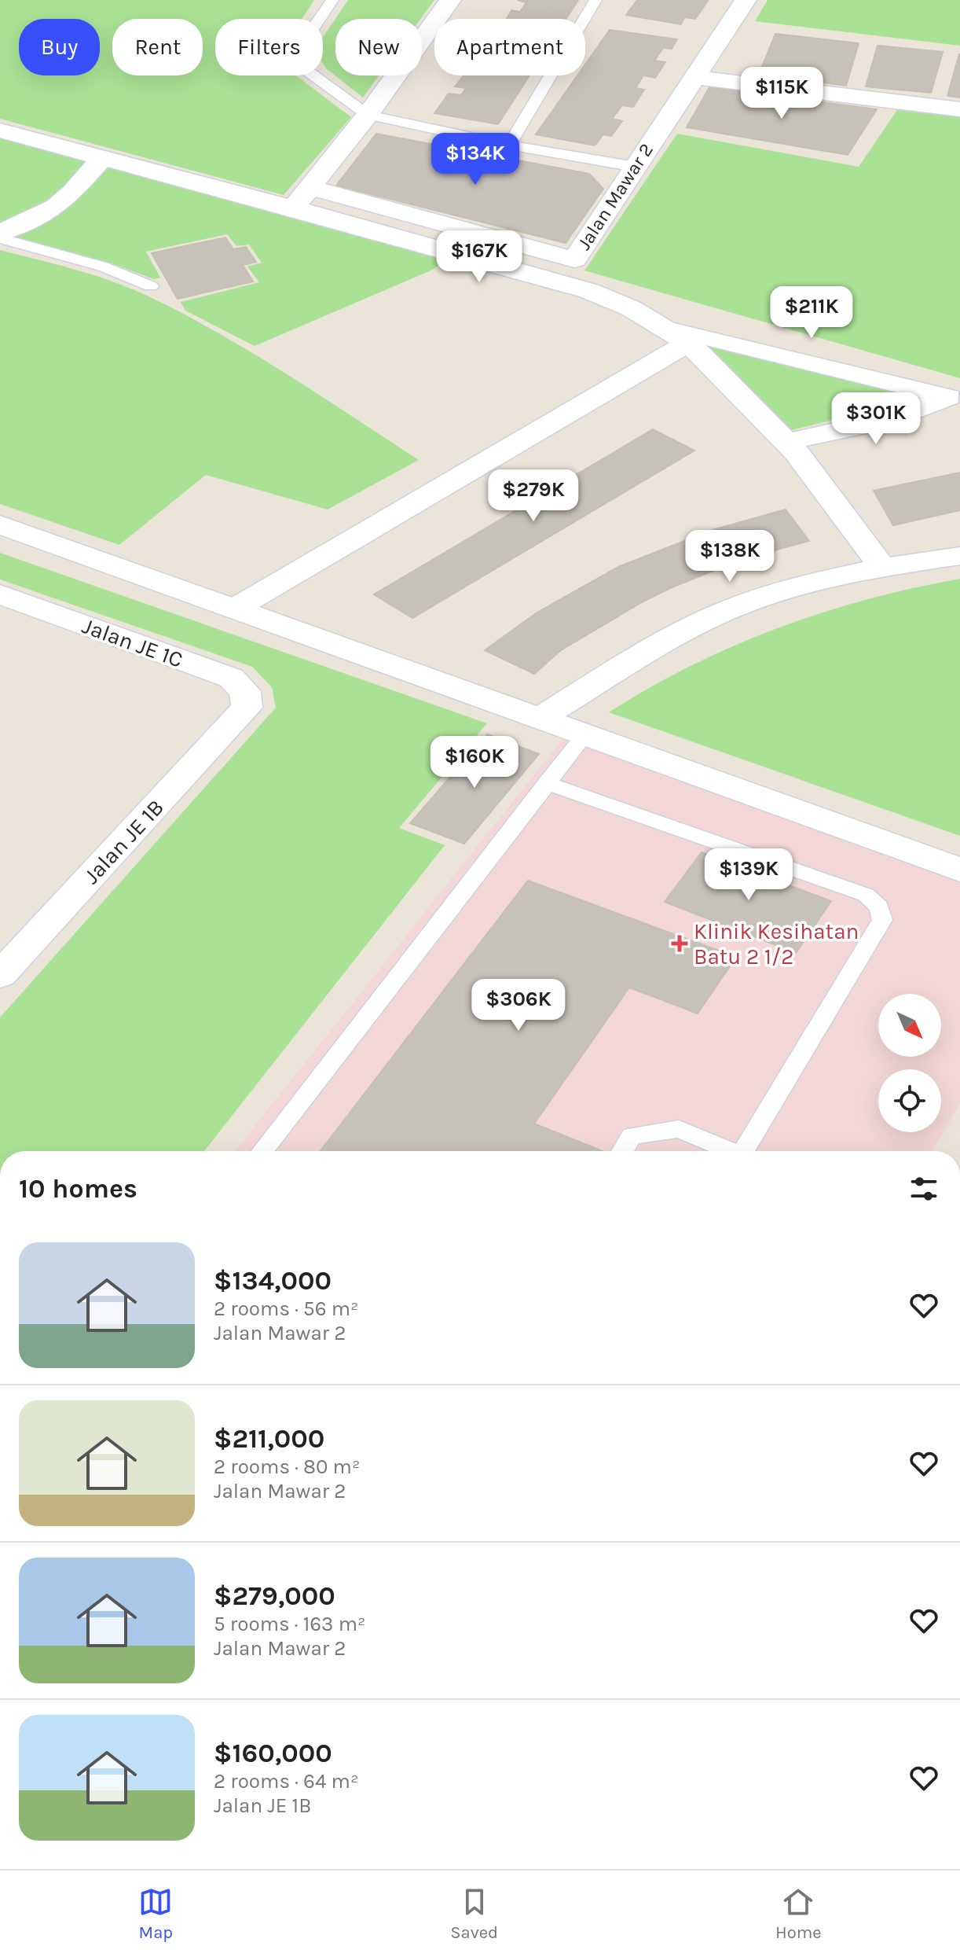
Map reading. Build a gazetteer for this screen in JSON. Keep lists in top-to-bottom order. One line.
{"streets":{"street":["Jalan Mawar 2","Jalan JE 1C","Jalan JE 1B"]},"crossings":[["Jalan JE 1C","Jalan JE 1B"]],"places":{"health":["Klinik Kesihatan Batu 2 1/2"]},"north":"bottom right","page":{"chip":["Buy","Rent","Filters","New","Apartment"],"price":["$115K","$134K","$167K","$211K","$301K","$279K","$138K","$160K","$139K","$306K"],"heading":"10 homes","list":[{"name":"$134,000","note":"2 rooms · 56 m² · Jalan Mawar 2"},{"name":"$211,000","note":"2 rooms · 80 m² · Jalan Mawar 2"},{"name":"$279,000","note":"5 rooms · 163 m² · Jalan Mawar 2"},{"name":"$160,000","note":"2 rooms · 64 m² · Jalan JE 1B"}],"tabs":["Map","Saved","Home"]}}
